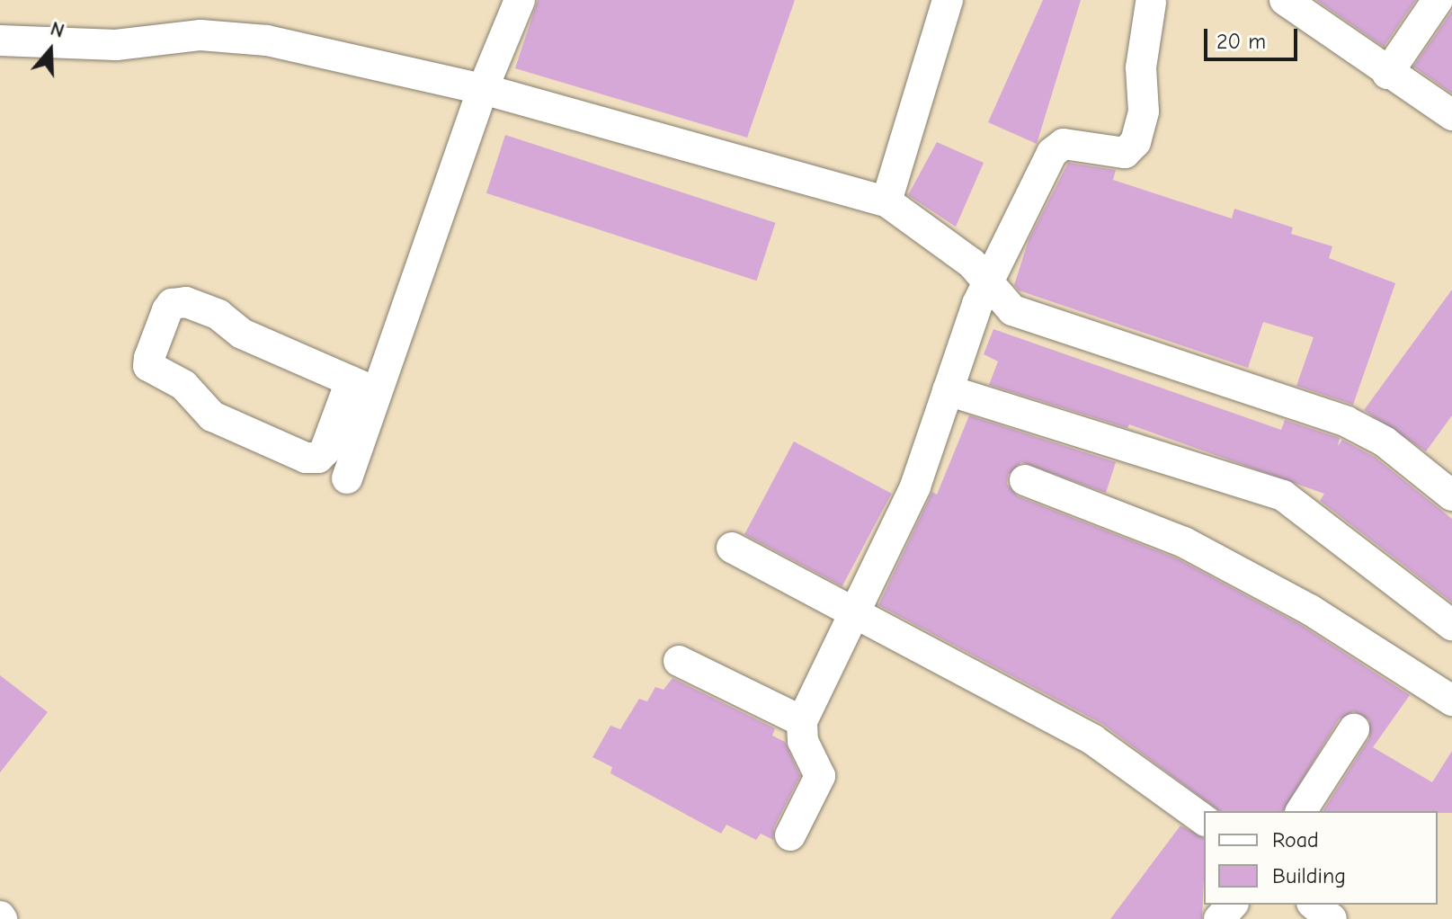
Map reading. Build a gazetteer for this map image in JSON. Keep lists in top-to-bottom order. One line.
{"legend":["Road","Building"],"scale_bar":"20 m","north":"top"}
